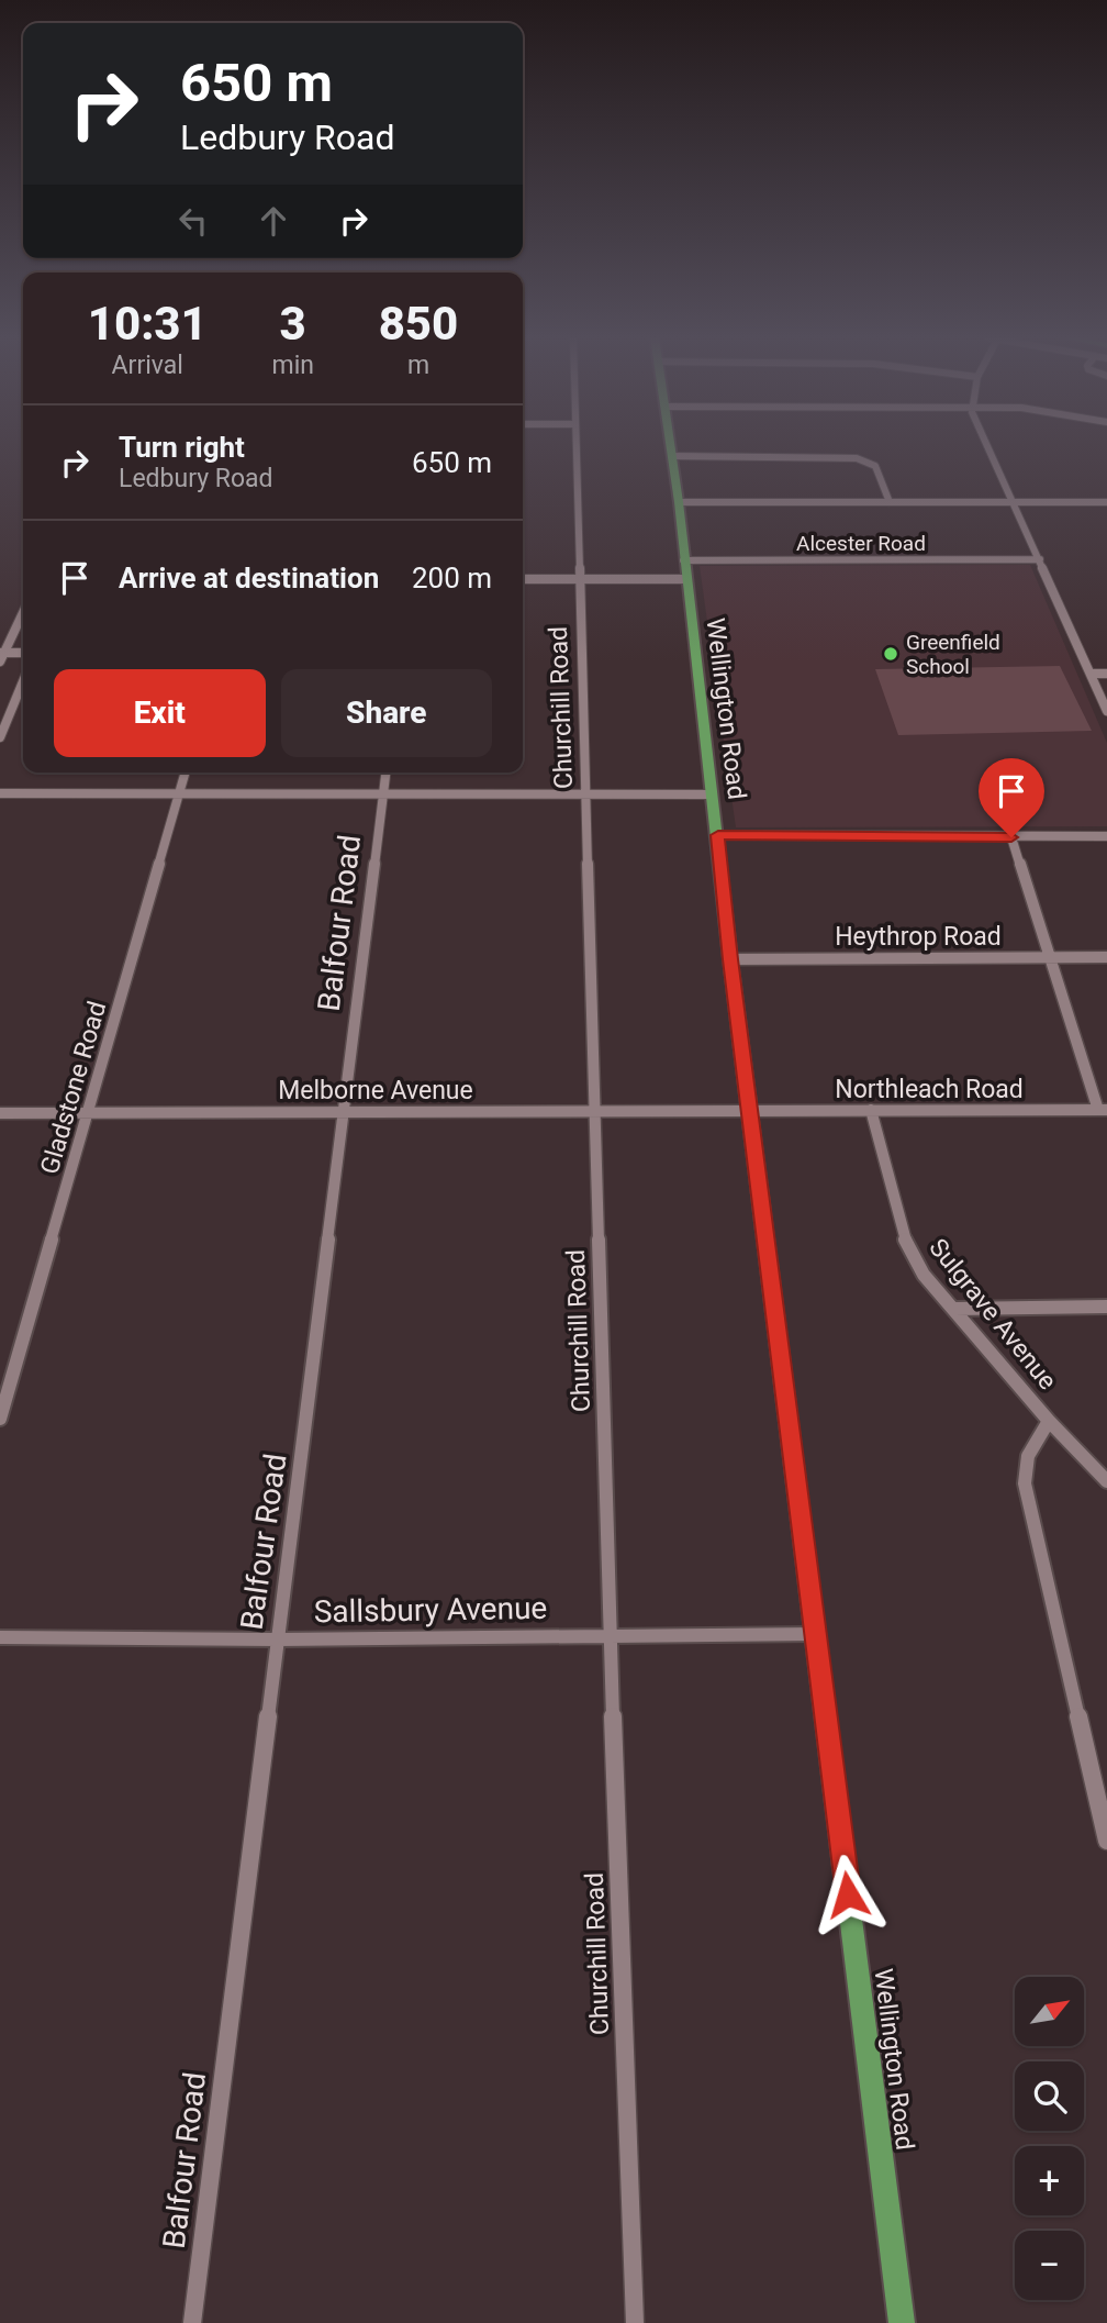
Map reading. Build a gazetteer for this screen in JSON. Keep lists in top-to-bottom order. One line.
{"streets":{"main road":["Wellington Road"],"street":["Alcester Road","Churchill Road","Balfour Road","Heythrop Road","Gladstone Road","Northleach Road","Melborne Avenue","Sulgrave Avenue","Sallsbury Avenue"]},"crossings":[["Alcester Road","Wellington Road"],["Churchill Road","Melborne Avenue"],["Churchill Road","Sallsbury Avenue"],["Wellington Road","Heythrop Road"],["Wellington Road","Northleach Road"],["Wellington Road","Melborne Avenue"],["Wellington Road","Sallsbury Avenue"],["Balfour Road","Melborne Avenue"],["Balfour Road","Sallsbury Avenue"],["Gladstone Road","Melborne Avenue"],["Northleach Road","Melborne Avenue"],["Northleach Road","Sulgrave Avenue"]],"places":["Greenfield School"],"north":"top right","page":{"turn":["650 m","Ledbury Road"],"eta":["10:31","Arrival","3","min","850","m"],"list":[{"name":"Turn right","note":"Ledbury Road","value":"650 m"},{"name":"Arrive at destination","value":"200 m"}],"buttons":["Exit","Share"],"map_buttons":["+","−"]}}
